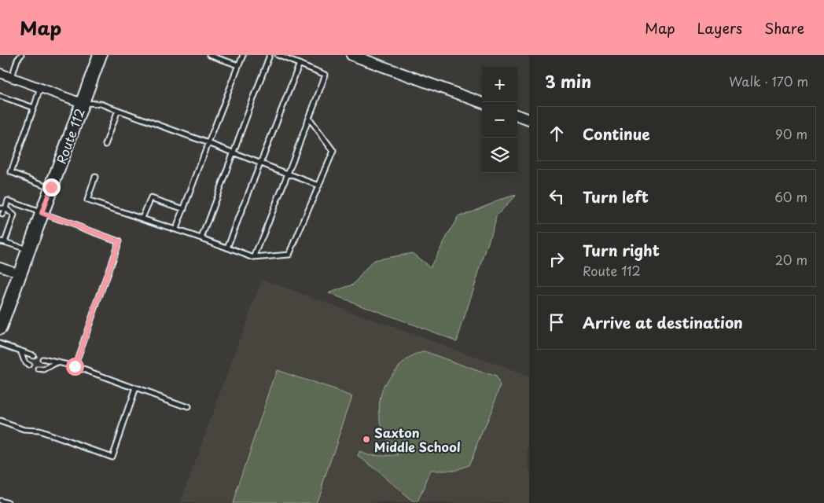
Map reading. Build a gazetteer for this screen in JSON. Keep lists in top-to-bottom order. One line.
{"streets":{"main road":["Route 112"]},"places":["Saxton Middle School"],"page":{"header":"Map","nav":["Map","Layers","Share"],"heading":["3 min","Walk · 170 m"],"map_buttons":["+","−"],"list":[["Continue","90 m"],["Turn left","60 m"],["Turn right","Route 112","20 m"],"Arrive at destination"]}}
